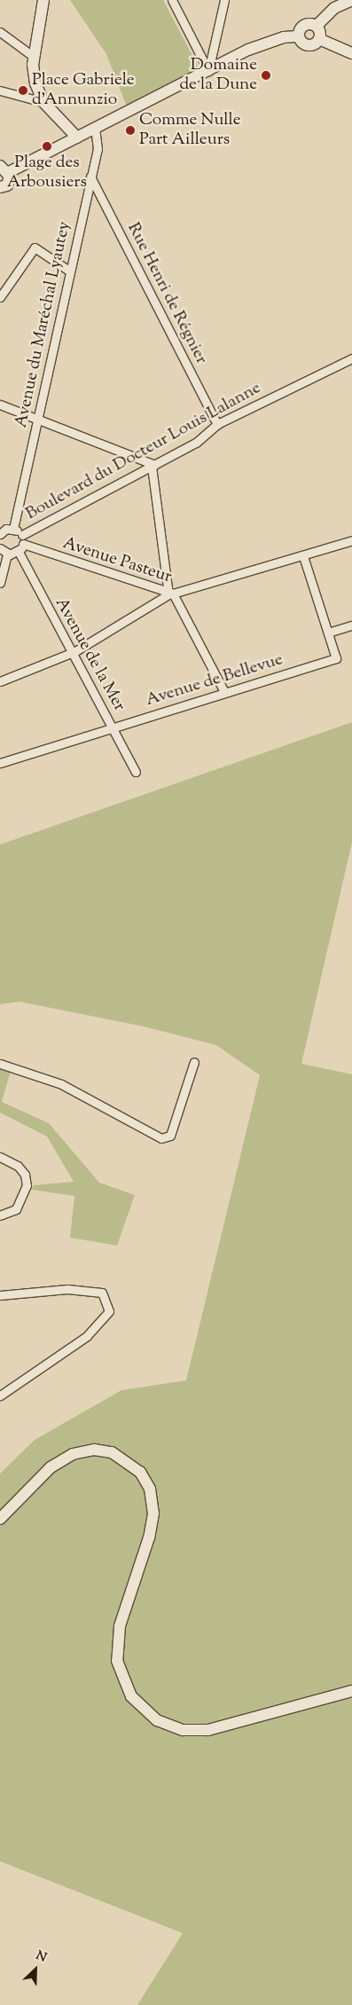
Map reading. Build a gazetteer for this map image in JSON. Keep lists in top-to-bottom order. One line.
{"streets":{"street":["Rue Henri de Régnier","Avenue du Maréchal Lyautey","Boulevard du Docteur Louis Lalanne","Avenue Pasteur","Avenue de la Mer","Avenue de Bellevue"]},"crossings":[["Rue Henri de Régnier","Avenue du Maréchal Lyautey"],["Rue Henri de Régnier","Boulevard du Docteur Louis Lalanne"],["Avenue Pasteur","Avenue de Bellevue"],["Avenue de la Mer","Avenue de Bellevue"]],"places":["Domaine de la Dune","Place Gabriele d'Annunzio","Comme Nulle Part Ailleurs","Plage des Arbousiers"],"north":"top right"}
